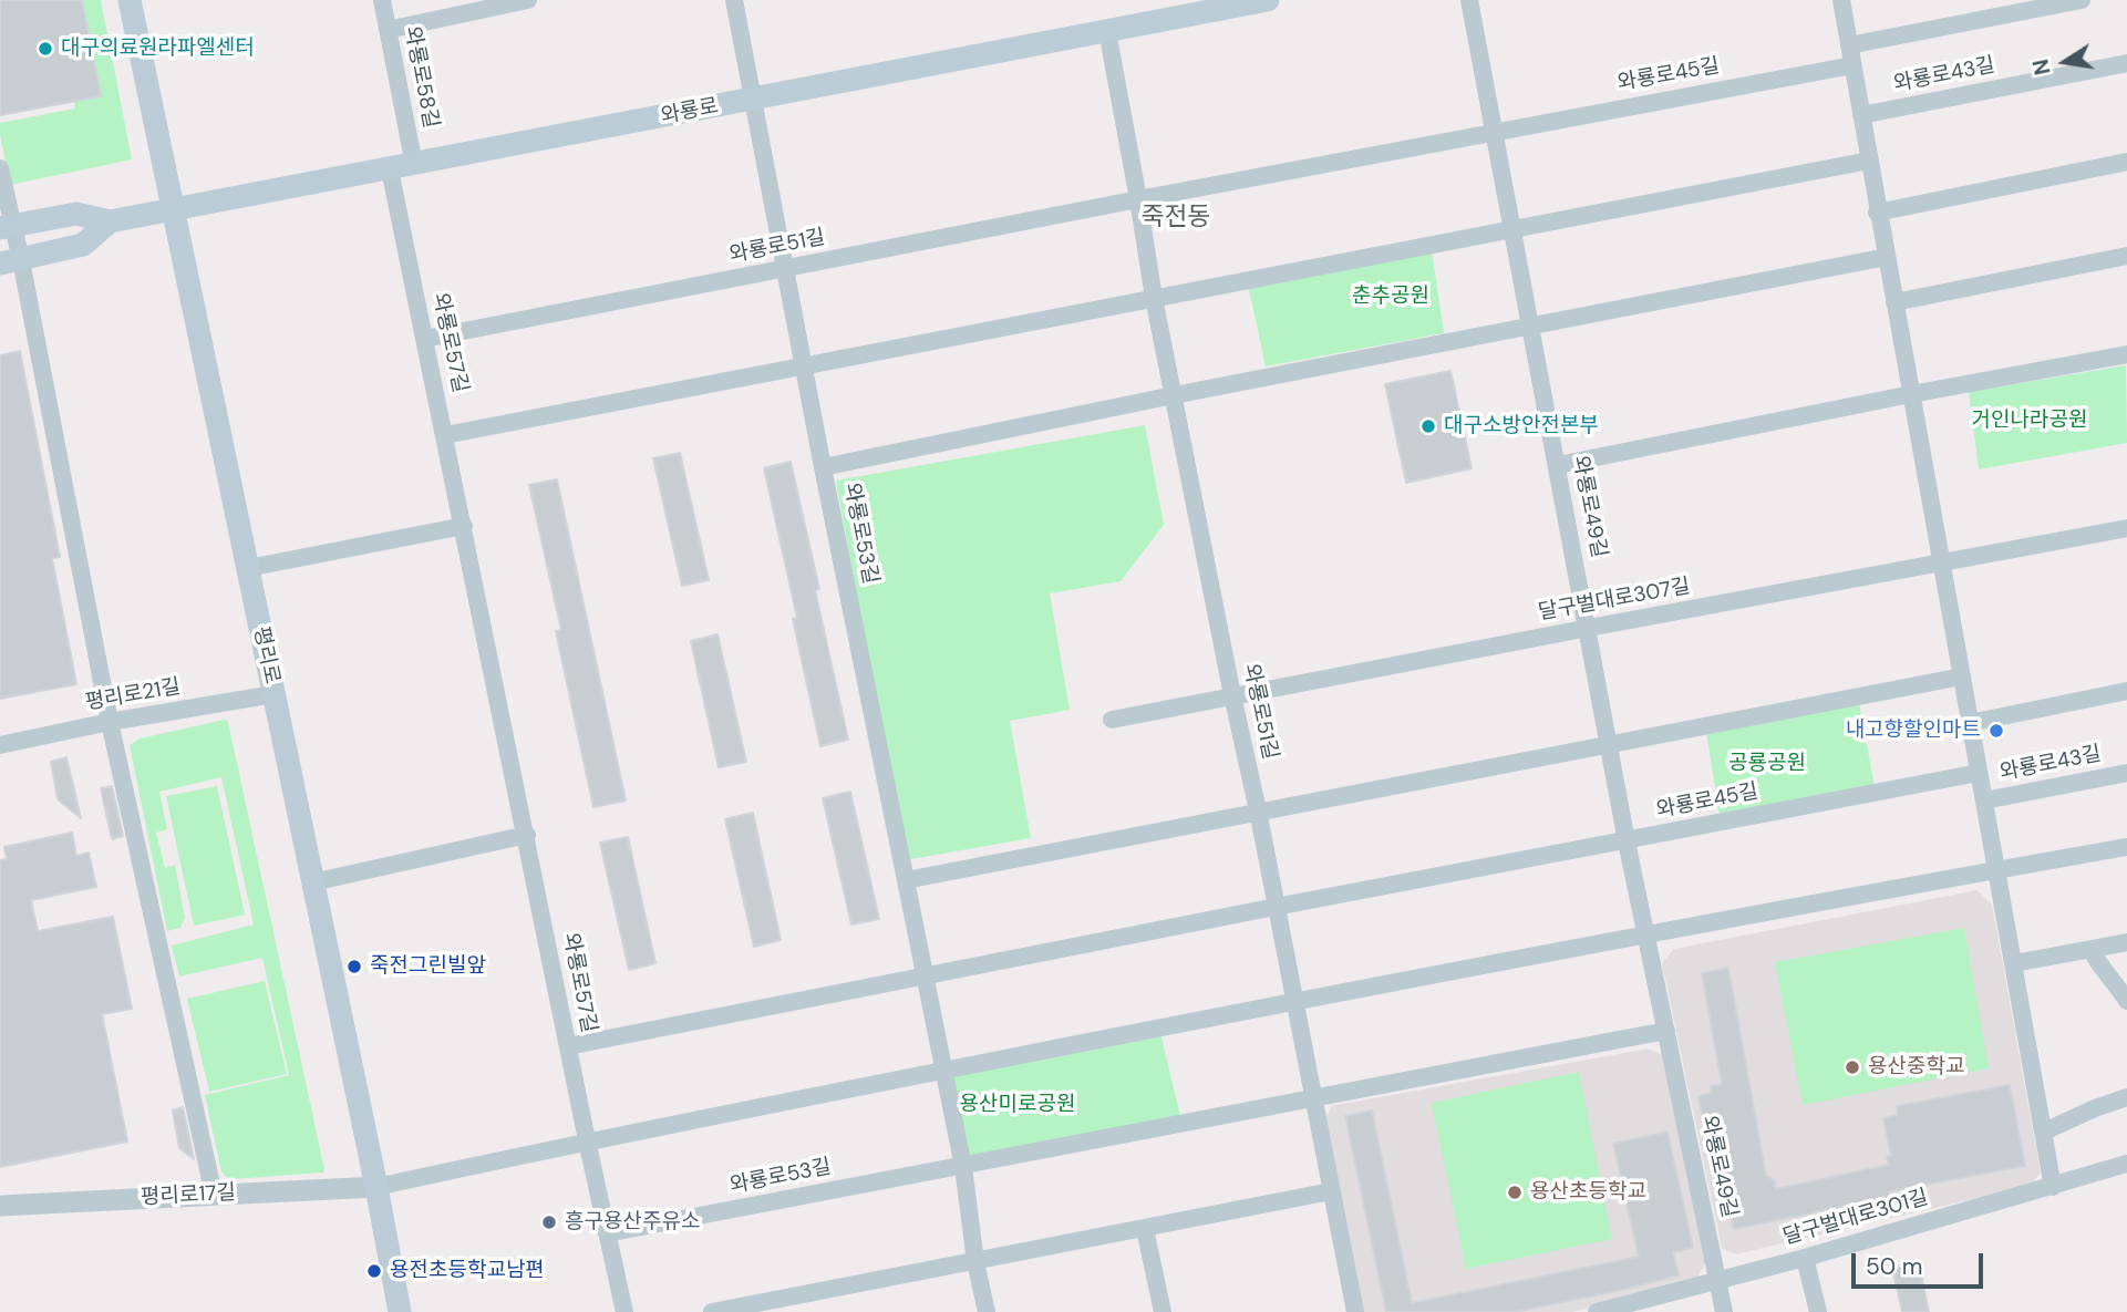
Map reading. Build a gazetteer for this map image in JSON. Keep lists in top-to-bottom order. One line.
{"streets":{"main road":["와룡로","평리로"],"street":["와룡로45길","와룡로43길","와룡로58길","와룡로51길","와룡로57길","와룡로49길","와룡로53길","달구벌대로307길","평리로21길","평리로17길","달구벌대로301길"]},"crossings":[["와룡로45길","와룡로49길"],["와룡로58길","와룡로"],["와룡로","와룡로51길"],["와룡로","와룡로57길"],["와룡로","와룡로53길"],["와룡로","평리로"],["와룡로51길","와룡로57길"],["와룡로51길","와룡로53길"],["와룡로51길","달구벌대로307길"],["와룡로57길","와룡로53길"],["와룡로49길","달구벌대로307길"],["와룡로49길","달구벌대로301길"],["평리로","평리로21길"],["평리로","평리로17길"]],"districts":["죽전동"],"parks":["춘추공원","거인나라공원","공룡공원","용산미로공원"],"places":["대구의료원라파엘센터","대구소방안전본부","내고향할인마트","죽전그린빌앞","용산중학교","용산초등학교","흥구용산주유소","용전초등학교남편"],"scale_bar":"50 m","north":"left"}
